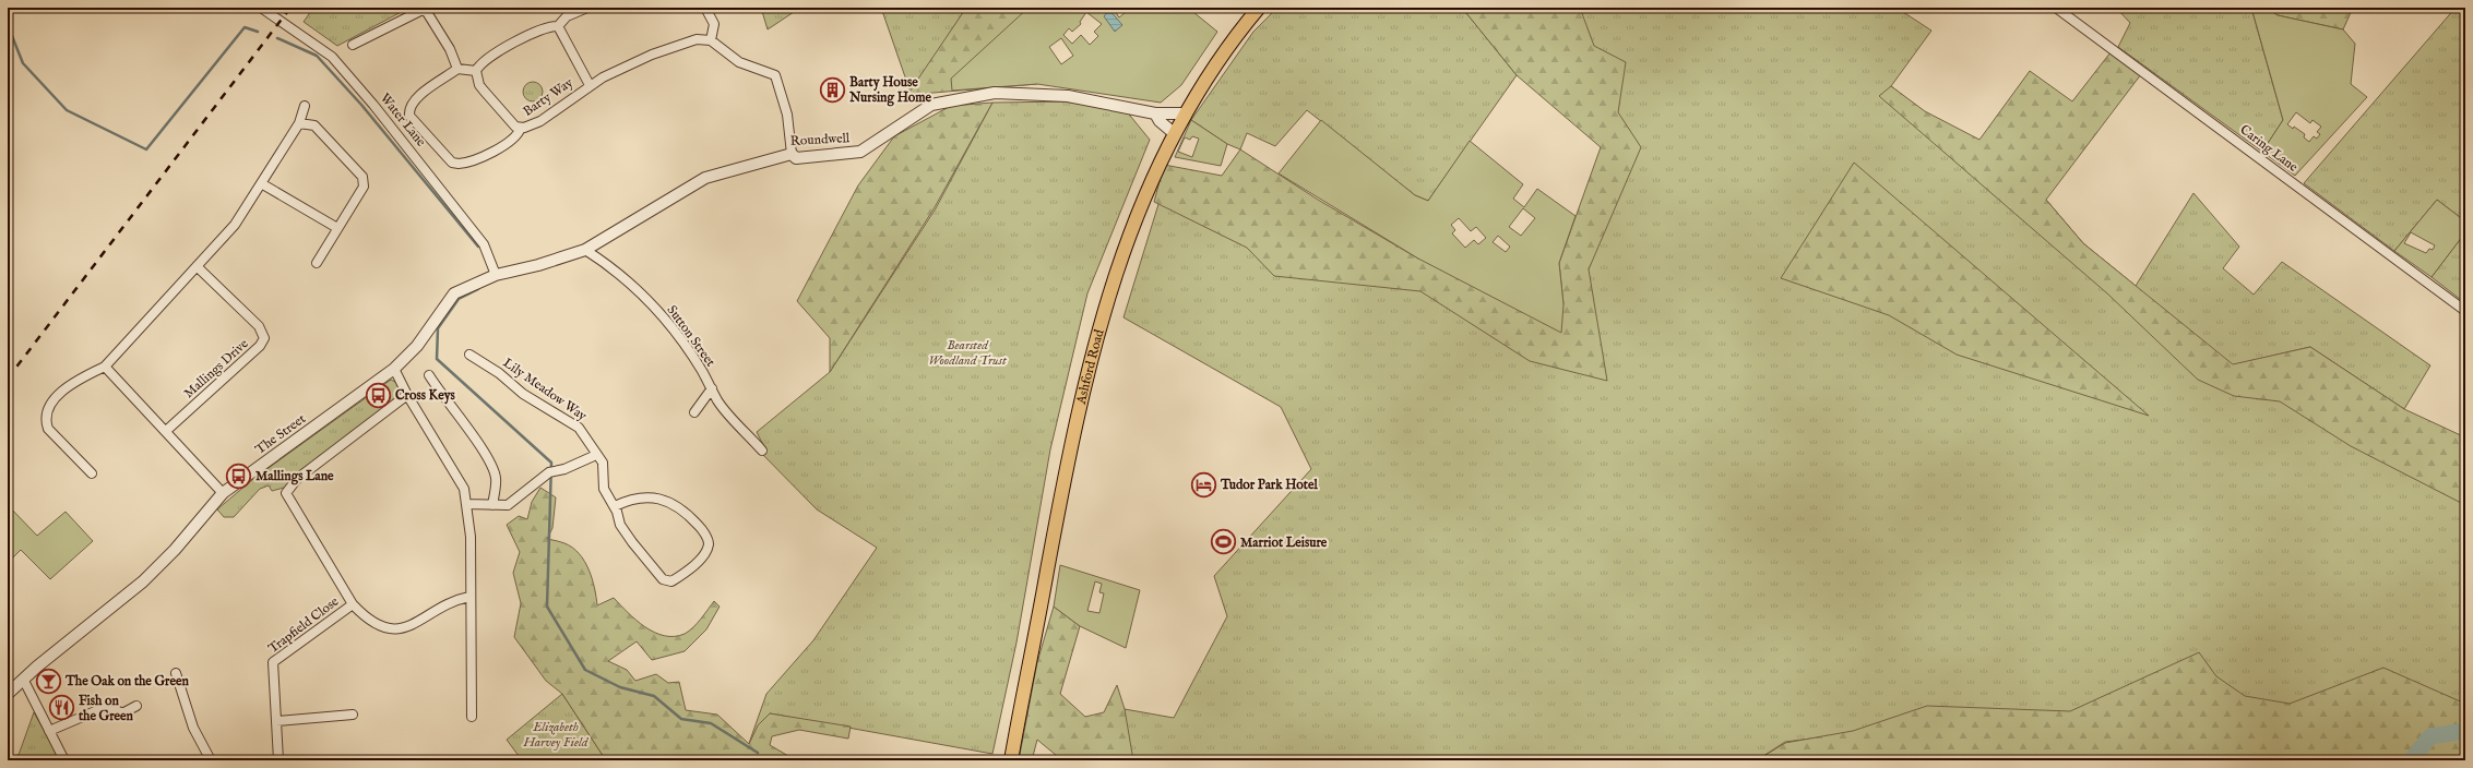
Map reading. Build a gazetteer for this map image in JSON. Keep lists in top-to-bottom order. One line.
{"streets":{"main road":["Ashford Road"],"street":["Barty Way","Water Lane","Roundwell","Caring Lane","Sutton Street","Mallings Drive","Lily Meadow Way","The Street","Trapfield Close"]},"crossings":[["Water Lane","Roundwell"],["Water Lane","The Street"],["Roundwell","Sutton Street"],["Roundwell","Ashford Road"],["Roundwell","The Street"]],"parks":["Bearsted Woodland Trust","Elizabeth Harvey Field"],"places":{"building":["Barty House Nursing Home"],"bus stop":["Cross Keys","Mallings Lane"],"hotel":["Tudor Park Hotel"],"sports":["Marriot Leisure"],"bar":["The Oak on the Green"],"restaurant":["Fish on the Green"]}}
